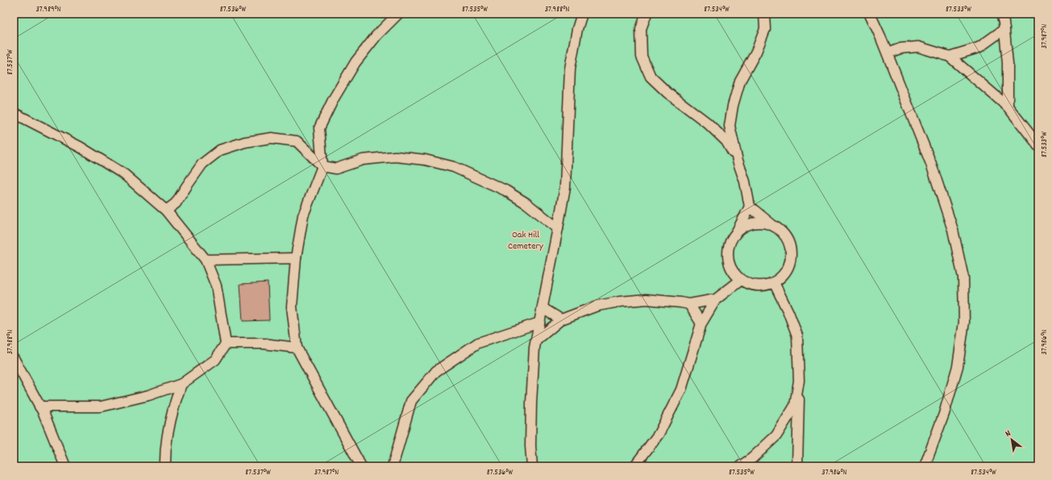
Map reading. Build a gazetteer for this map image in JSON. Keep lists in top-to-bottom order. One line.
{"parks":["Oak Hill Cemetery"],"north":"top left","coordinates":["37.989°N","87.536°W","87.535°W","37.988°N","87.534°W","87.533°W","37.987°N","87.537°W","37.986°N"]}
